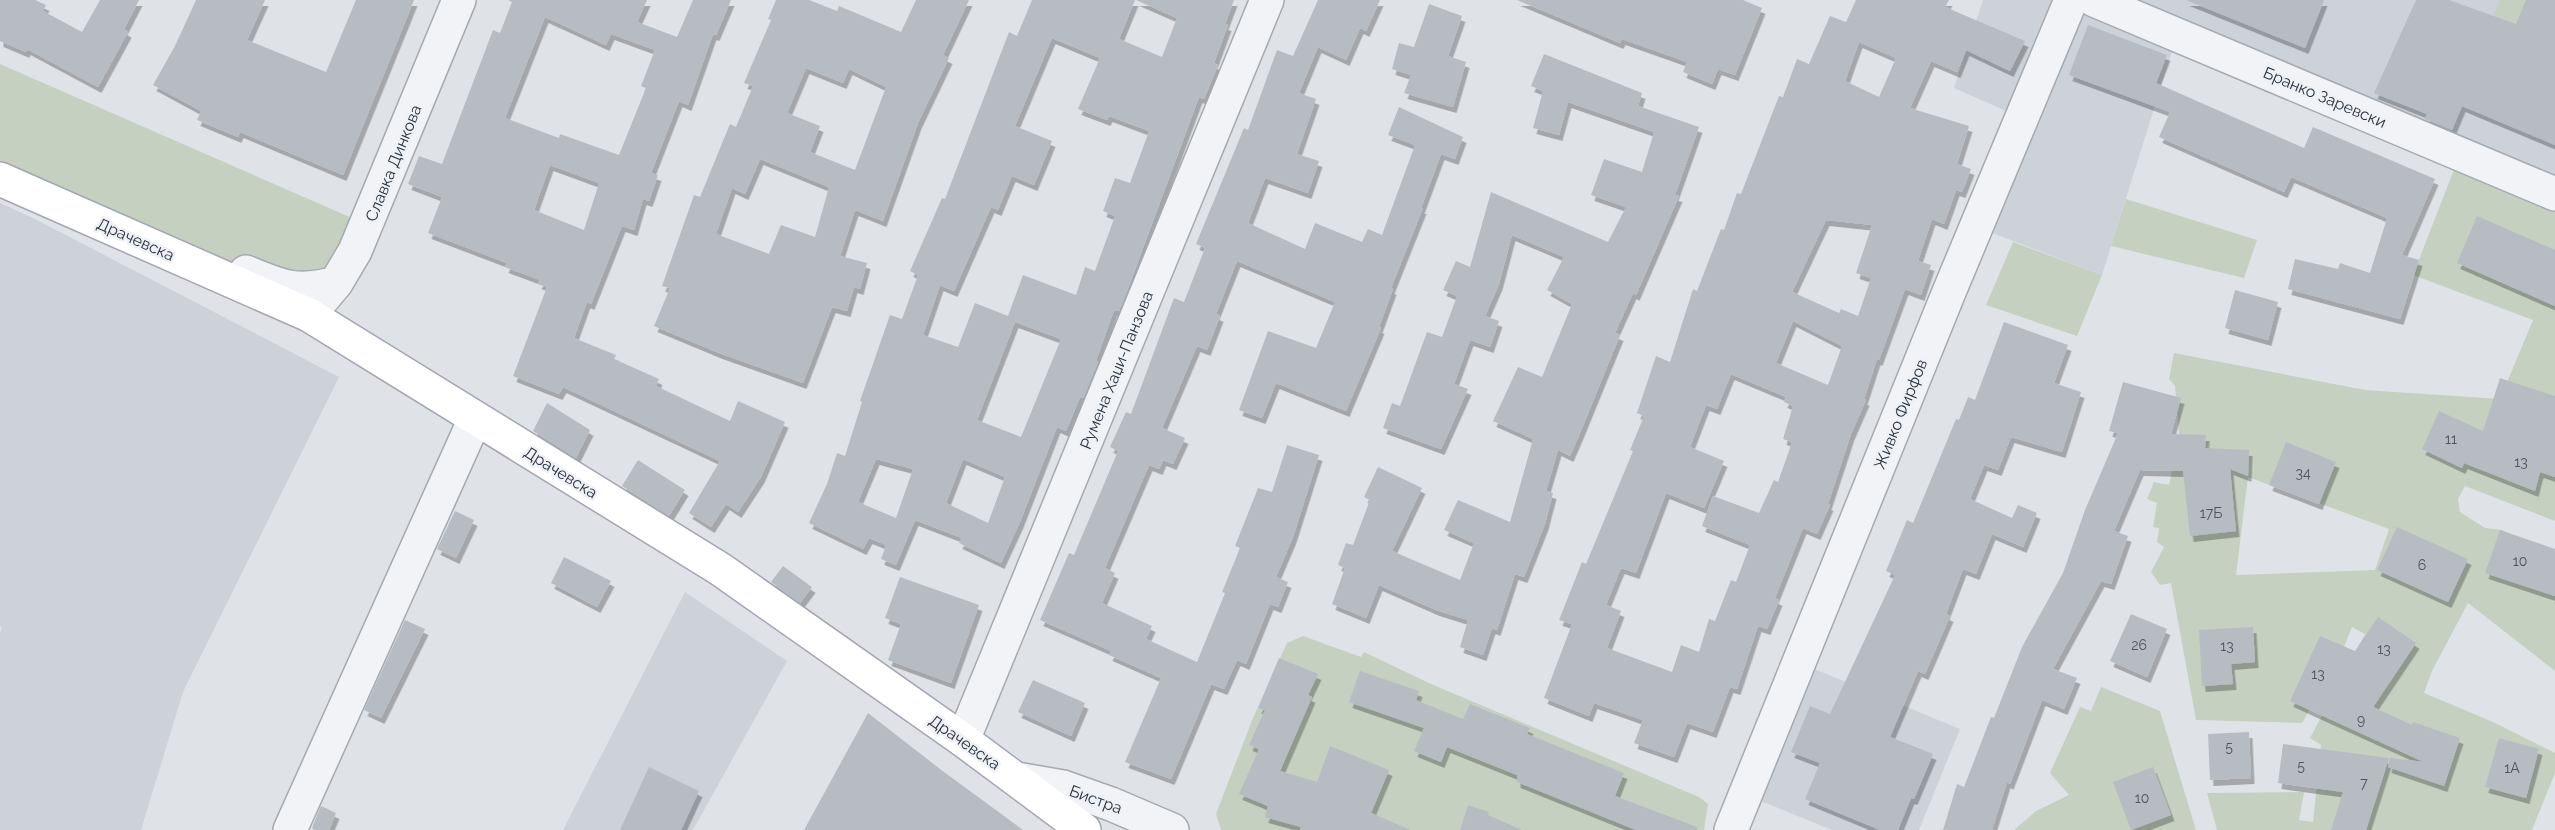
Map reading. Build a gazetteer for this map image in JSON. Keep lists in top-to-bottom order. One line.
{"streets":{"main road":["Драчевска"],"street":["Бранко Заревски","Славка Динкова","Румена Хаџи-Панзова","Живко Фирфов","Бистра"]},"crossings":[["Славка Динкова","Драчевска"],["Драчевска","Румена Хаџи-Панзова"],["Драчевска","Бистра"]],"house_numbers":["11","13","34","17Б","10","6","26","13","13","13","9","5","5","1А","7","10"]}
